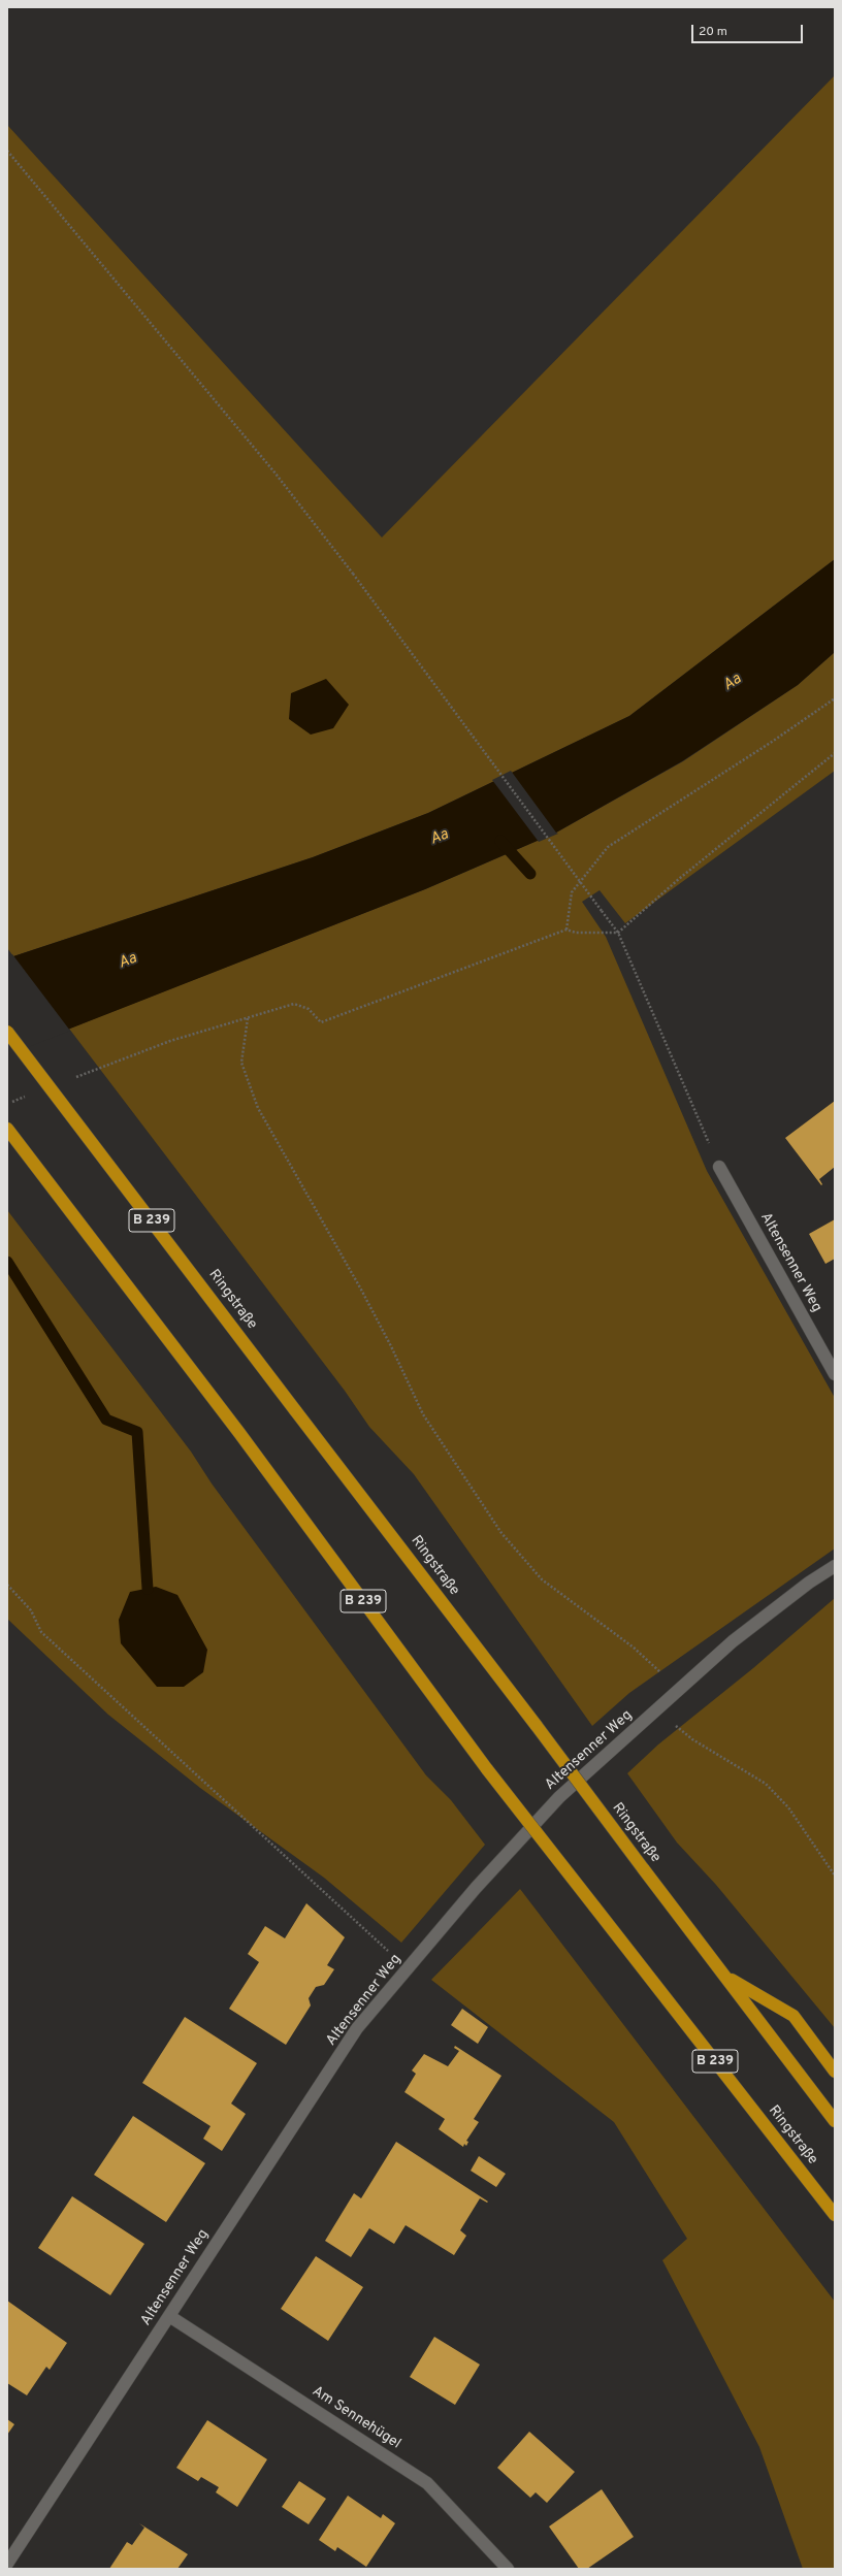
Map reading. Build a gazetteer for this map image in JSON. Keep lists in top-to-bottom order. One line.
{"streets":{"highway":["B 239","Ringstraße"],"street":["Altensenner Weg","Am Sennehügel"]},"crossings":[["Altensenner Weg","Am Sennehügel"]],"water":["Aa"],"scale_bar":"20 m"}
